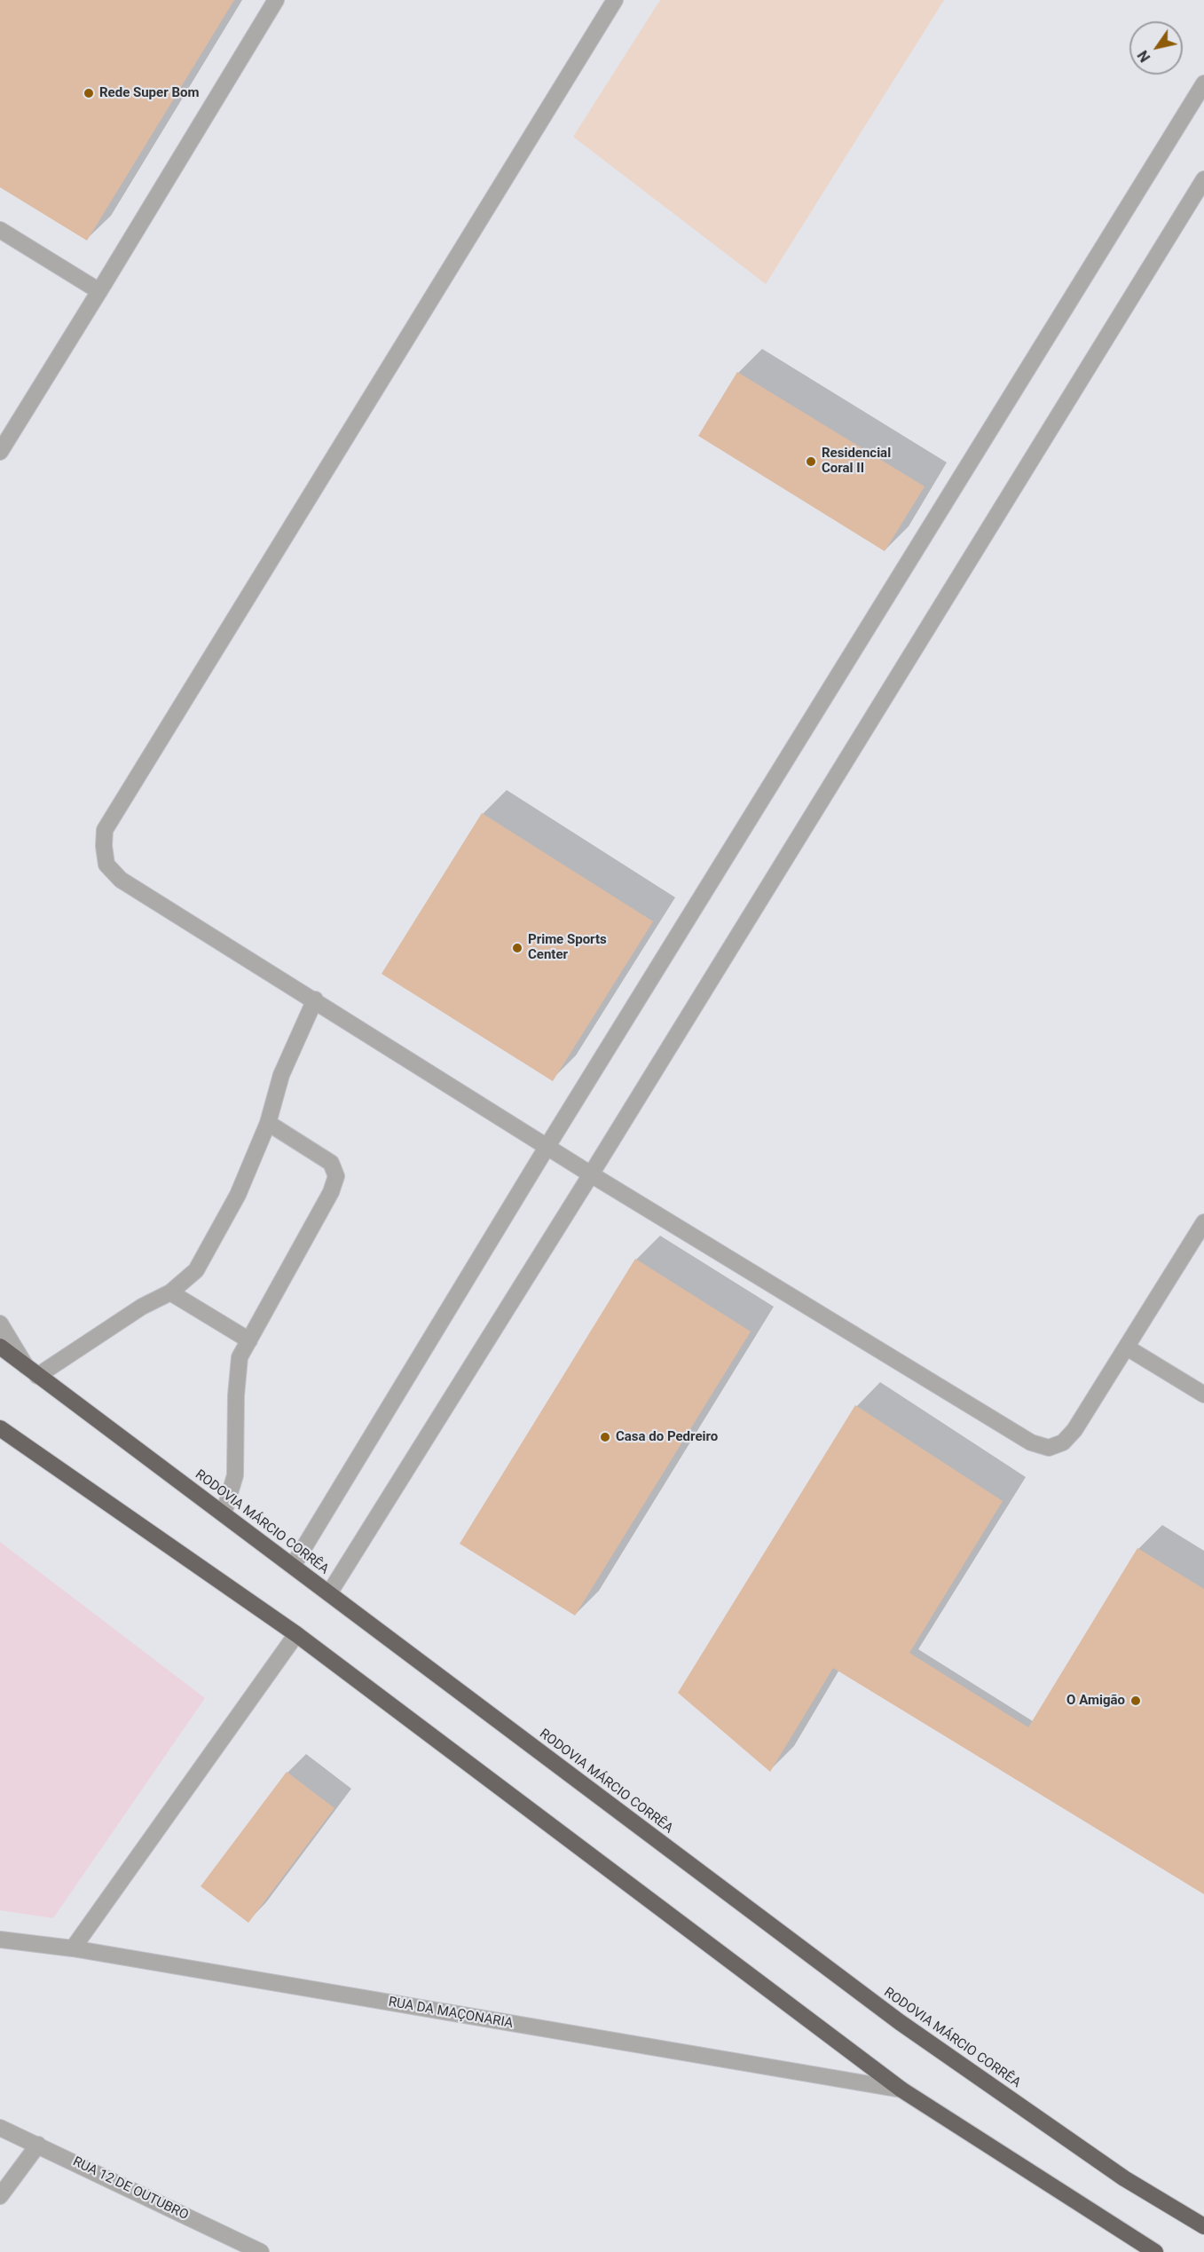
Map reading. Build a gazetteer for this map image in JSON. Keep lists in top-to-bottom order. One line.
{"streets":{"highway":["RODOVIA MÁRCIO CORRÊA"],"street":["RUA DA MAÇONARIA","RUA 12 DE OUTUBRO"]},"places":["Rede Super Bom","Residencial Coral II","Prime Sports Center","Casa do Pedreiro","O Amigão"],"north":"bottom left"}
